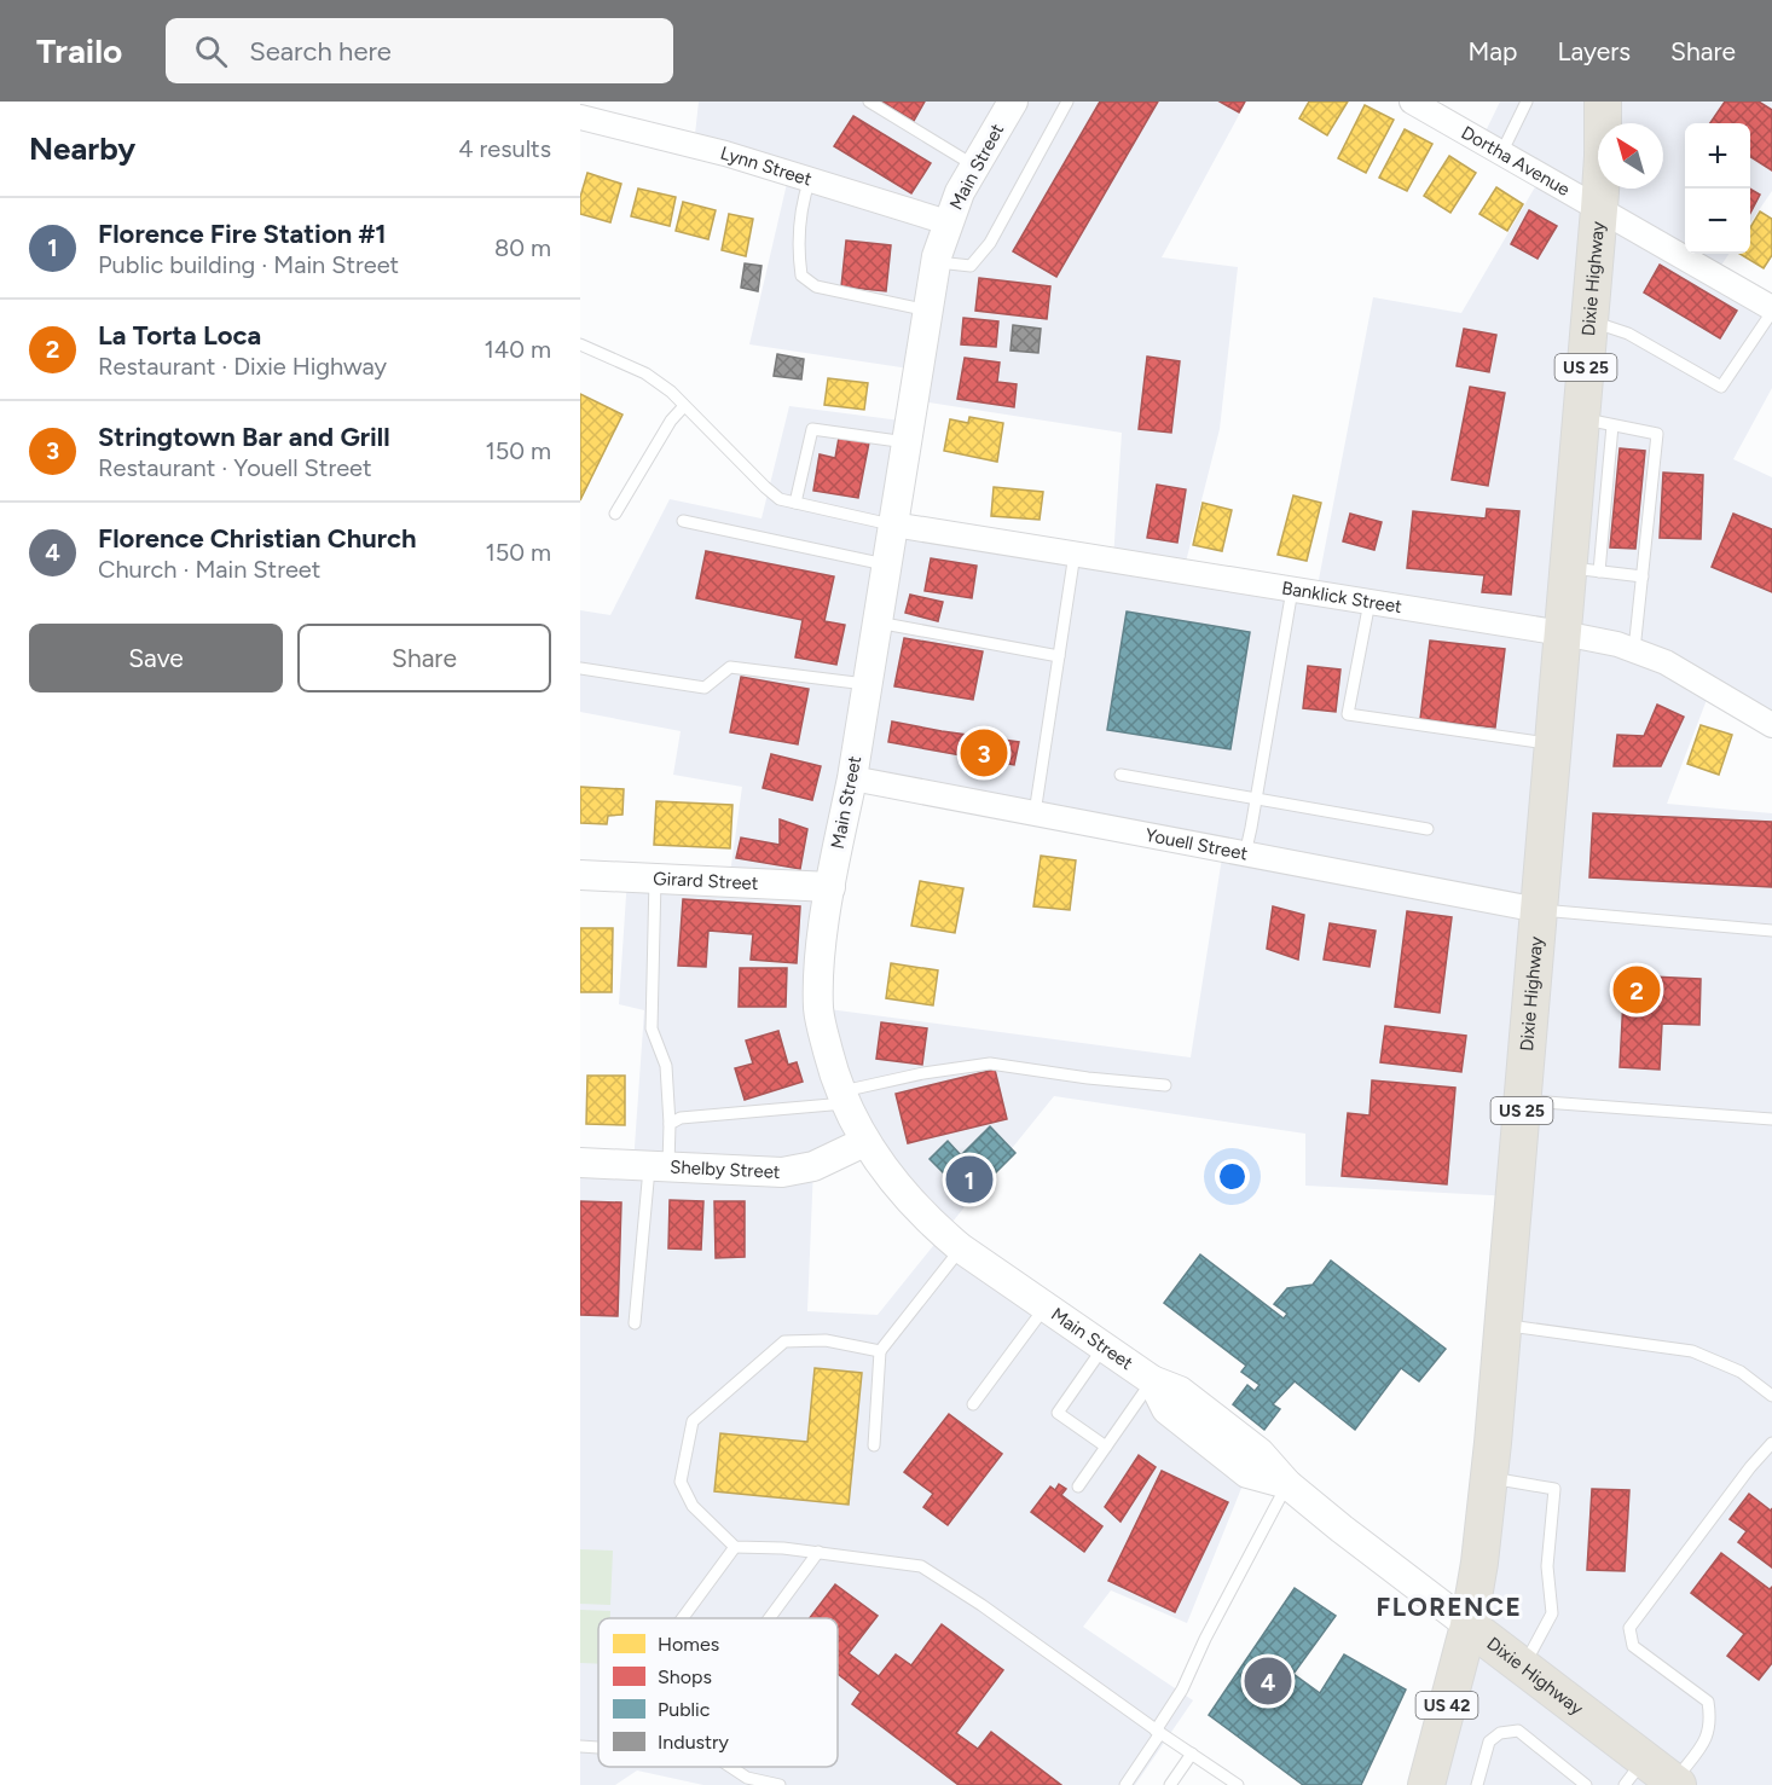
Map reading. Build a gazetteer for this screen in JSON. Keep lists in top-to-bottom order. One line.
{"streets":{"main road":["Dixie Highway","US 25","US 42"],"street":["Dortha Avenue","Lynn Street","Main Street","Banklick Street","Youell Street","Girard Street","Shelby Street"]},"crossings":[["Dortha Avenue","Dixie Highway"],["Lynn Street","Main Street"],["Main Street","Dixie Highway"],["Main Street","Banklick Street"],["Main Street","Youell Street"],["Main Street","Girard Street"],["Main Street","Shelby Street"],["Main Street","US 42"],["Dixie Highway","Banklick Street"],["Dixie Highway","Youell Street"],["Dixie Highway","US 42"]],"districts":["FLORENCE"],"legend":["Homes","Shops","Public","Industry"],"north":"top left","page":{"header":"Trailo","search":"Search here","nav":["Map","Layers","Share"],"heading":["Nearby","4 results"],"map_buttons":["+","−"],"list":[{"mark":"1","name":"Florence Fire Station #1","note":"Public building · Main Street","value":"80 m"},{"mark":"2","name":"La Torta Loca","note":"Restaurant · Dixie Highway","value":"140 m"},{"mark":"3","name":"Stringtown Bar and Grill","note":"Restaurant · Youell Street","value":"150 m"},{"mark":"4","name":"Florence Christian Church","note":"Church · Main Street","value":"150 m"}],"buttons":["Save","Share"],"pins":["3","2","1","4"]}}
